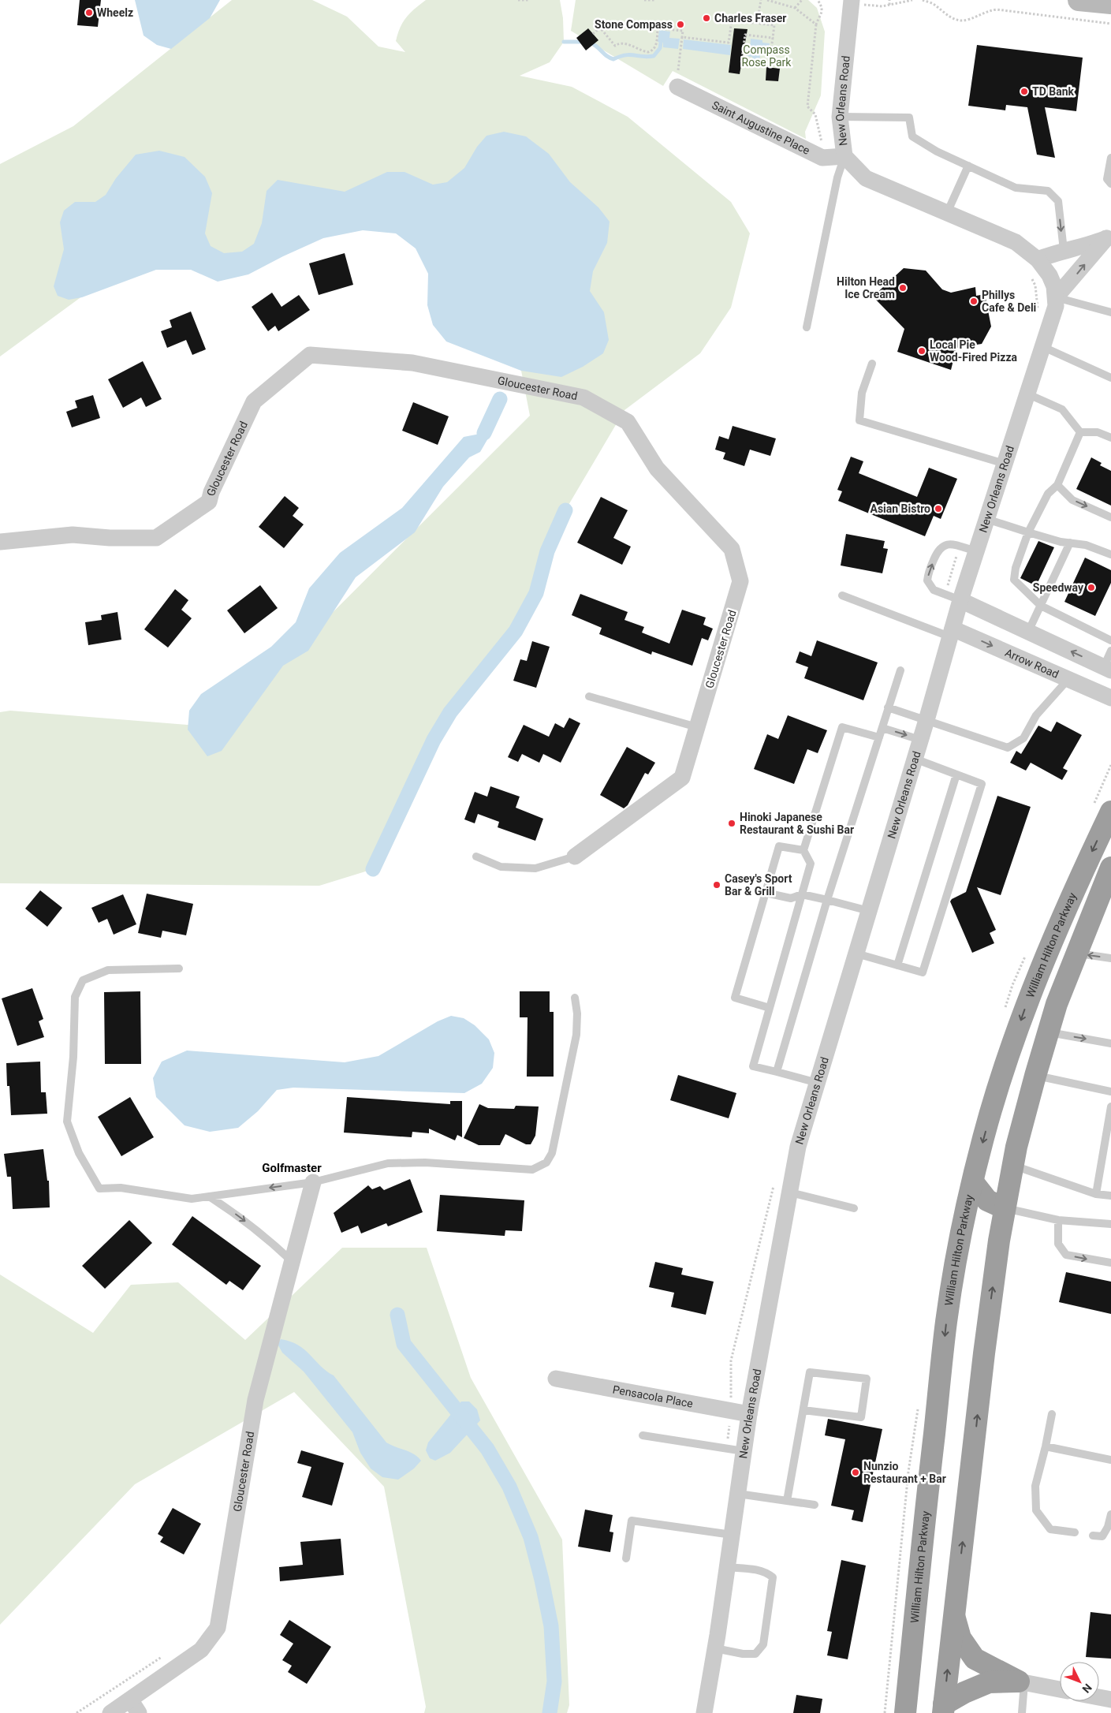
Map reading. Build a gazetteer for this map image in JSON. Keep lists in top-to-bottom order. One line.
{"streets":{"highway":["William Hilton Parkway"],"street":["New Orleans Road","Saint Augustine Place","Gloucester Road","Arrow Road","Pensacola Place"]},"crossings":[["New Orleans Road","Saint Augustine Place"],["New Orleans Road","Arrow Road"],["New Orleans Road","Pensacola Place"]],"districts":["Golfmaster"],"parks":["Compass Rose Park"],"places":["Wheelz","Charles Fraser","Stone Compass","TD Bank","Hilton Head Ice Cream","Phillys Cafe & Deli","Local Pie Wood-Fired Pizza","Asian Bistro","Speedway","Hinoki Japanese Restaurant & Sushi Bar","Casey's Sport Bar & Grill","Nunzio Restaurant + Bar"],"north":"bottom right"}
